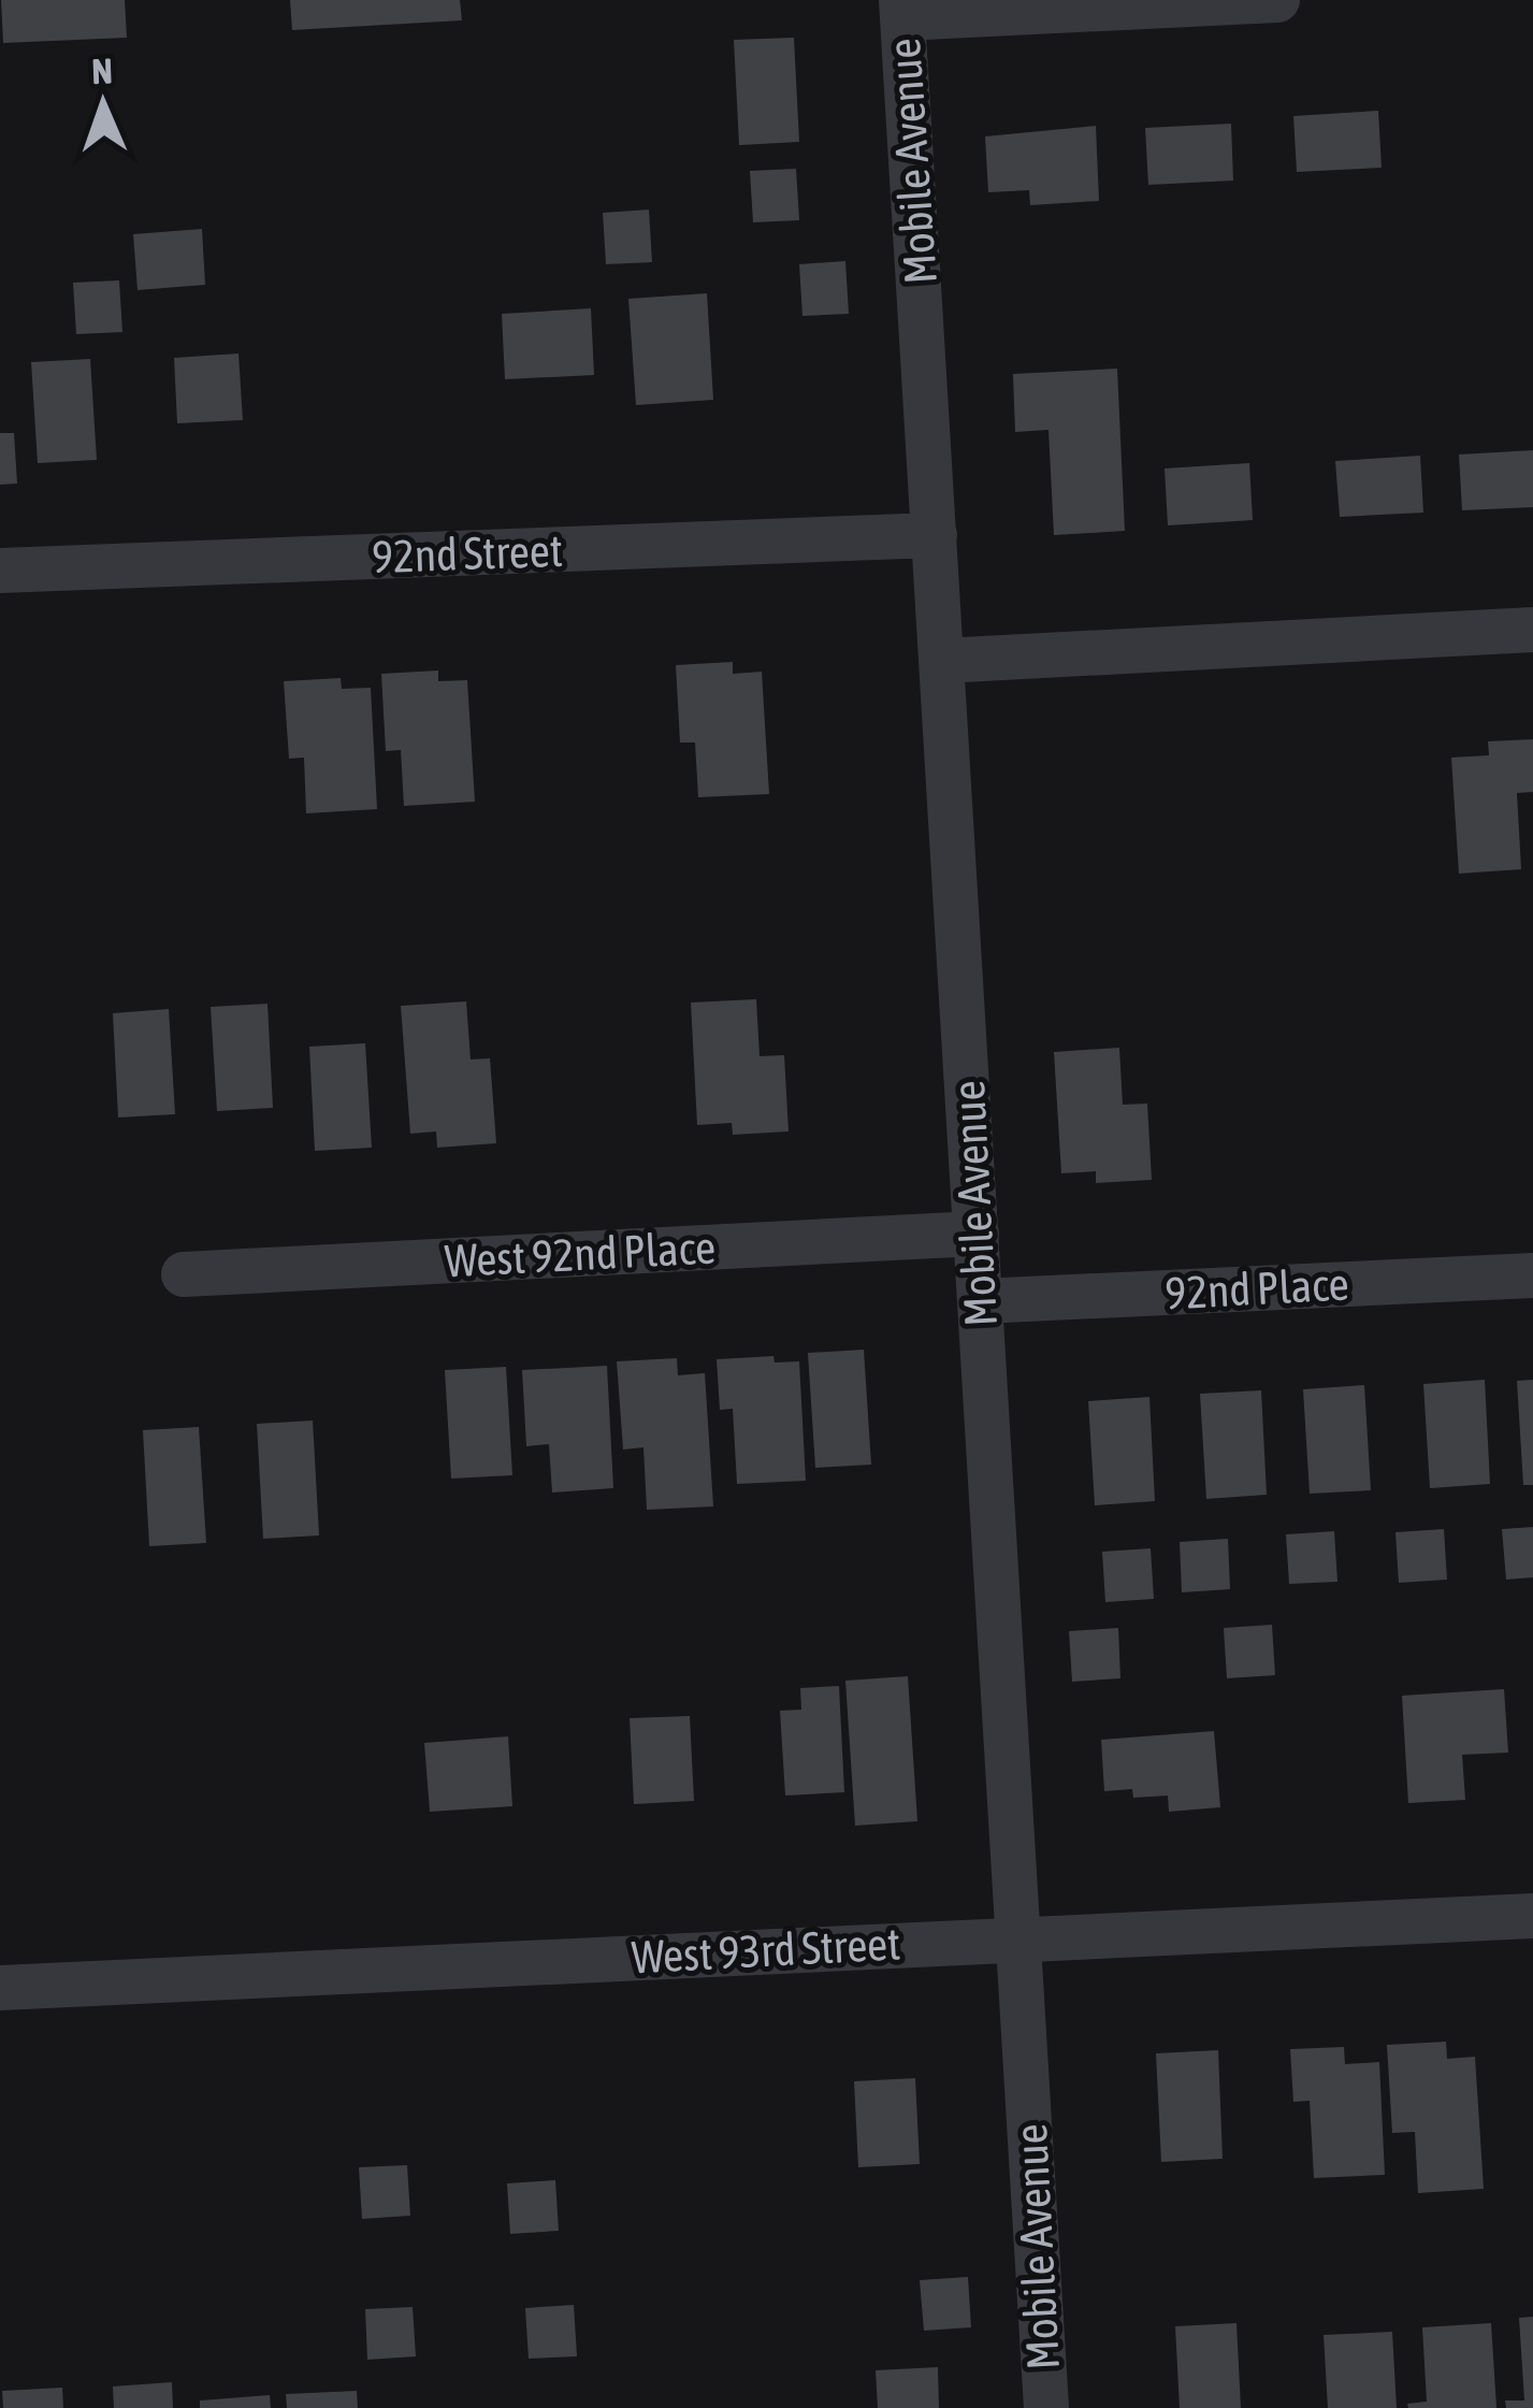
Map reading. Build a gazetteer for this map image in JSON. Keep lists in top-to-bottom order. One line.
{"streets":{"street":["Mobile Avenue","92nd Street","West 92nd Place","92nd Place","West 93rd Street"]},"crossings":[["Mobile Avenue","92nd Street"],["Mobile Avenue","West 92nd Place"],["Mobile Avenue","92nd Place"],["Mobile Avenue","West 93rd Street"]],"north":"top"}
